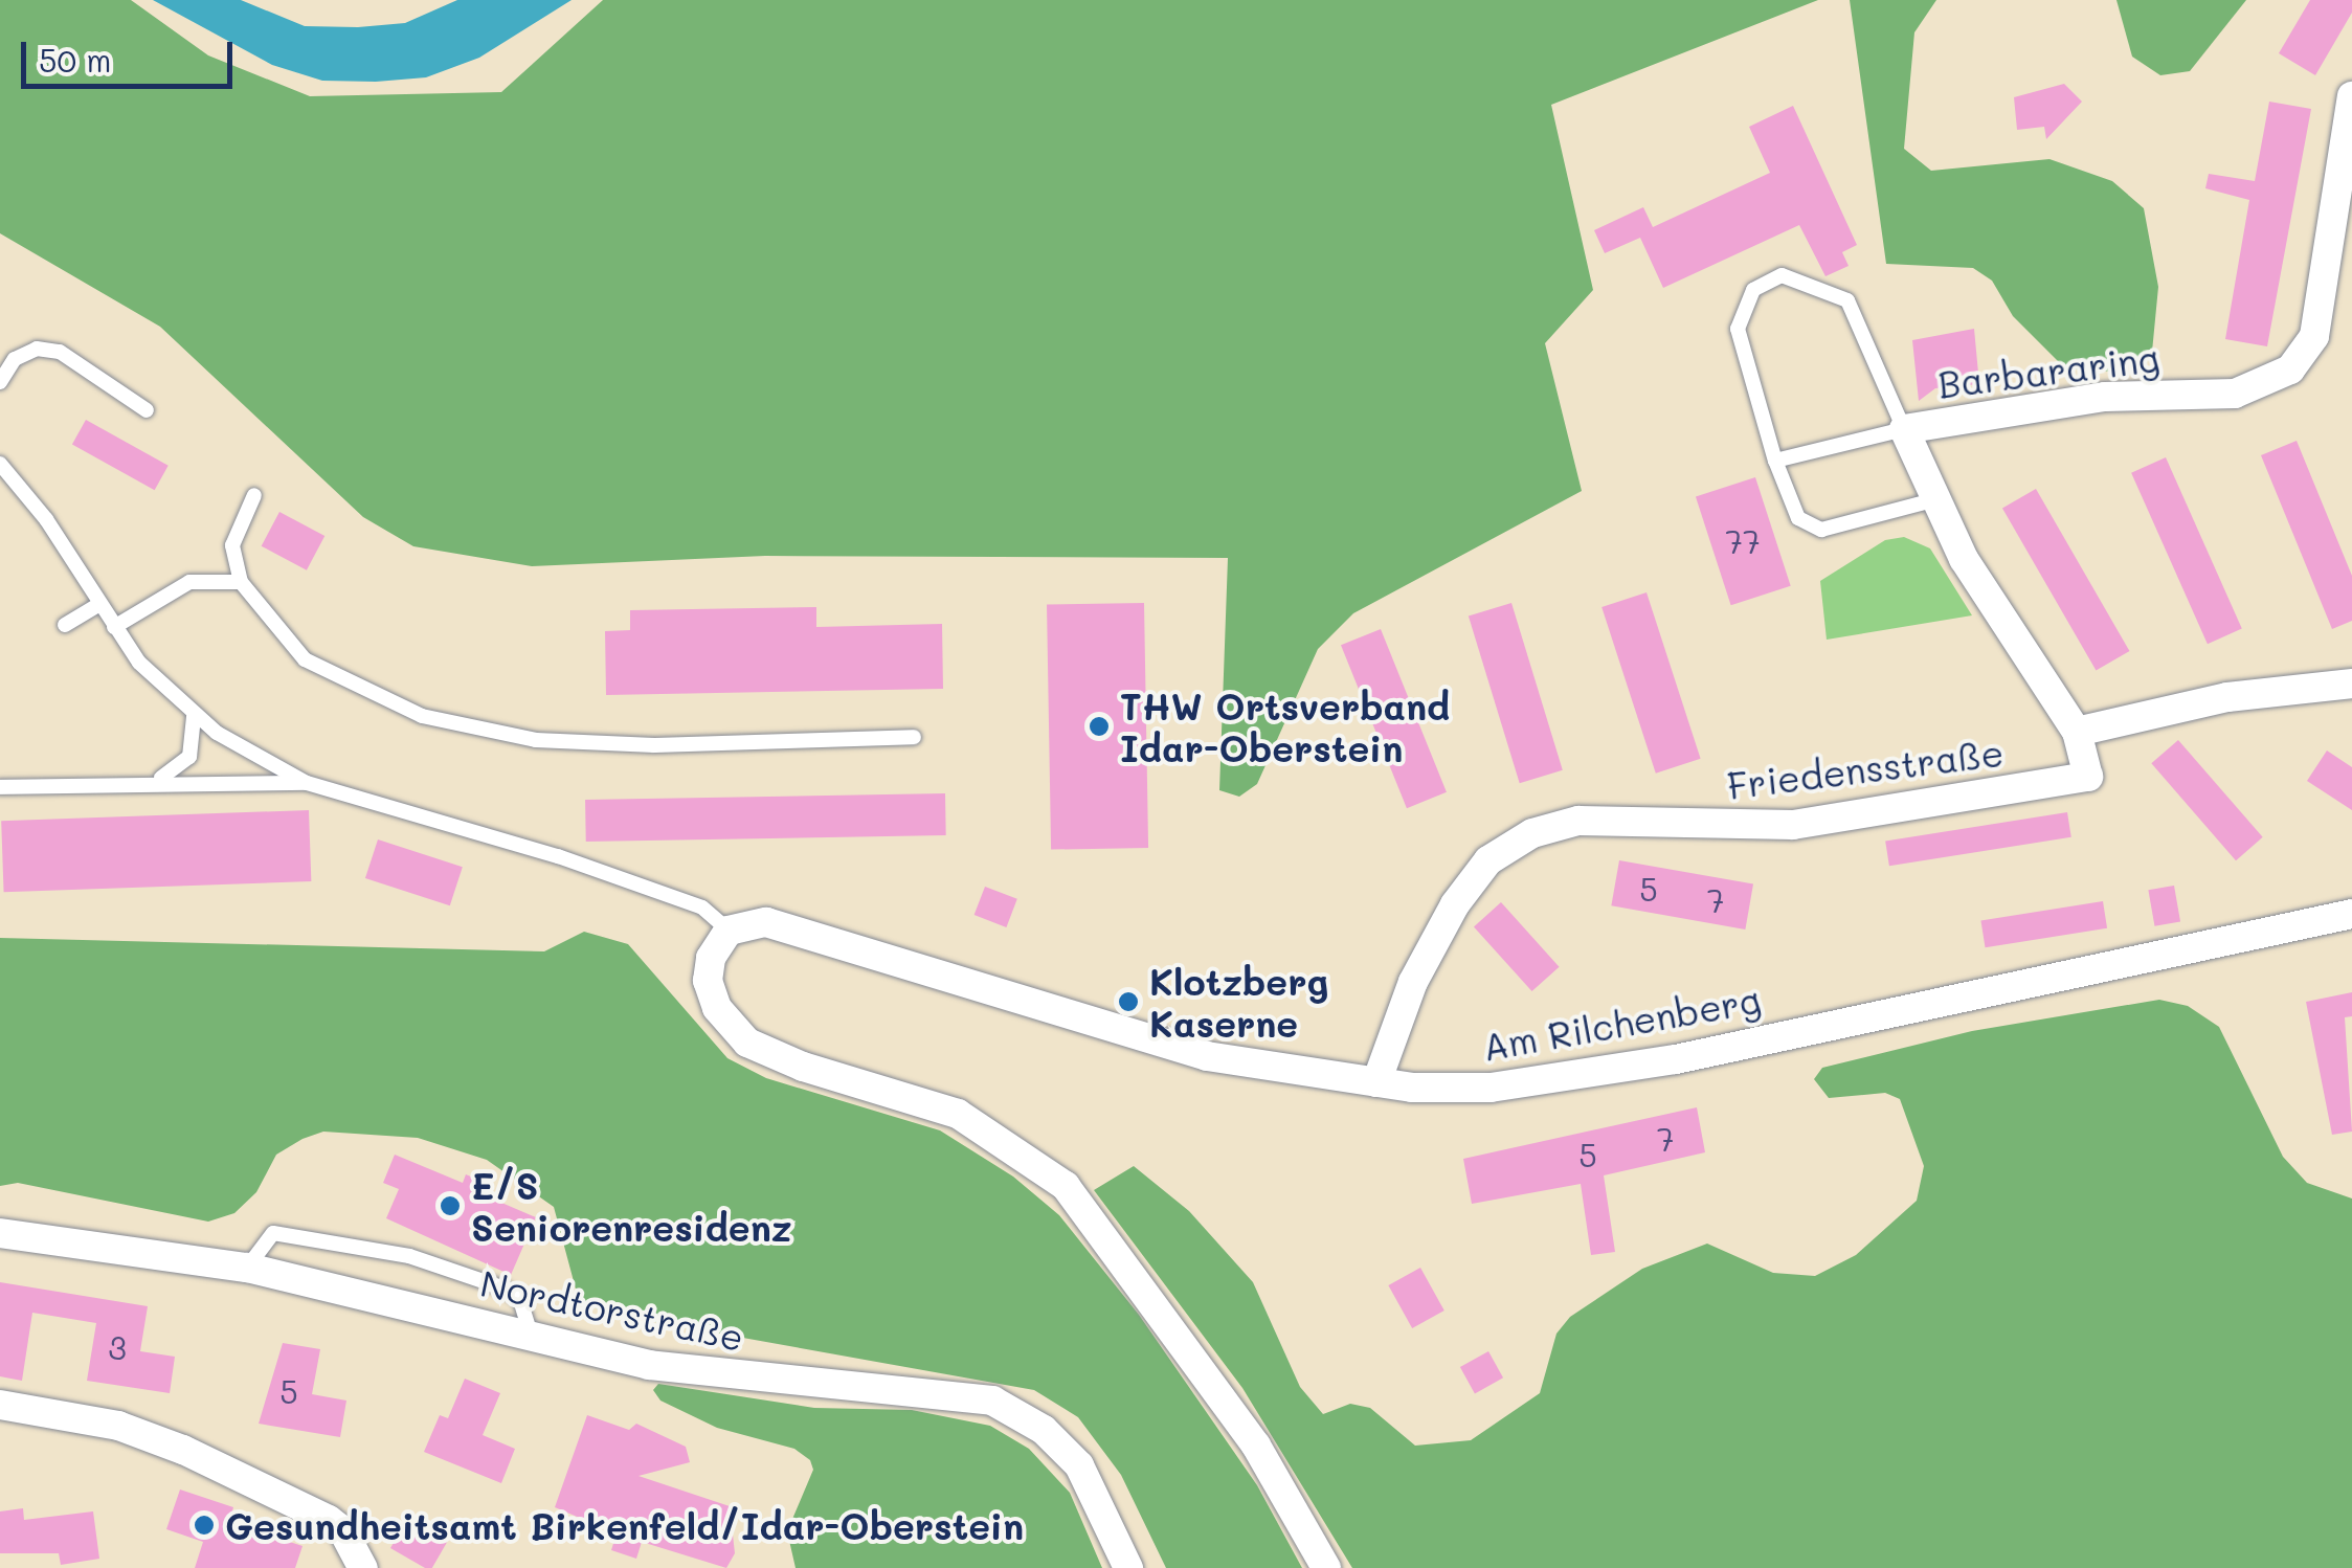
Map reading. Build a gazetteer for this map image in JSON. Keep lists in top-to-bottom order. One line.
{"streets":{"street":["Barbararing","Friedensstraße","Am Rilchenberg","Nordtorstraße"]},"crossings":[["Barbararing","Friedensstraße"],["Friedensstraße","Am Rilchenberg"]],"places":["THW Ortsverband Idar-Oberstein","Klotzberg Kaserne","E/S Seniorenresidenz","Gesundheitsamt Birkenfeld/Idar-Oberstein"],"house_numbers":["77","5","7","7","5","3","5"],"scale_bar":"50 m"}
